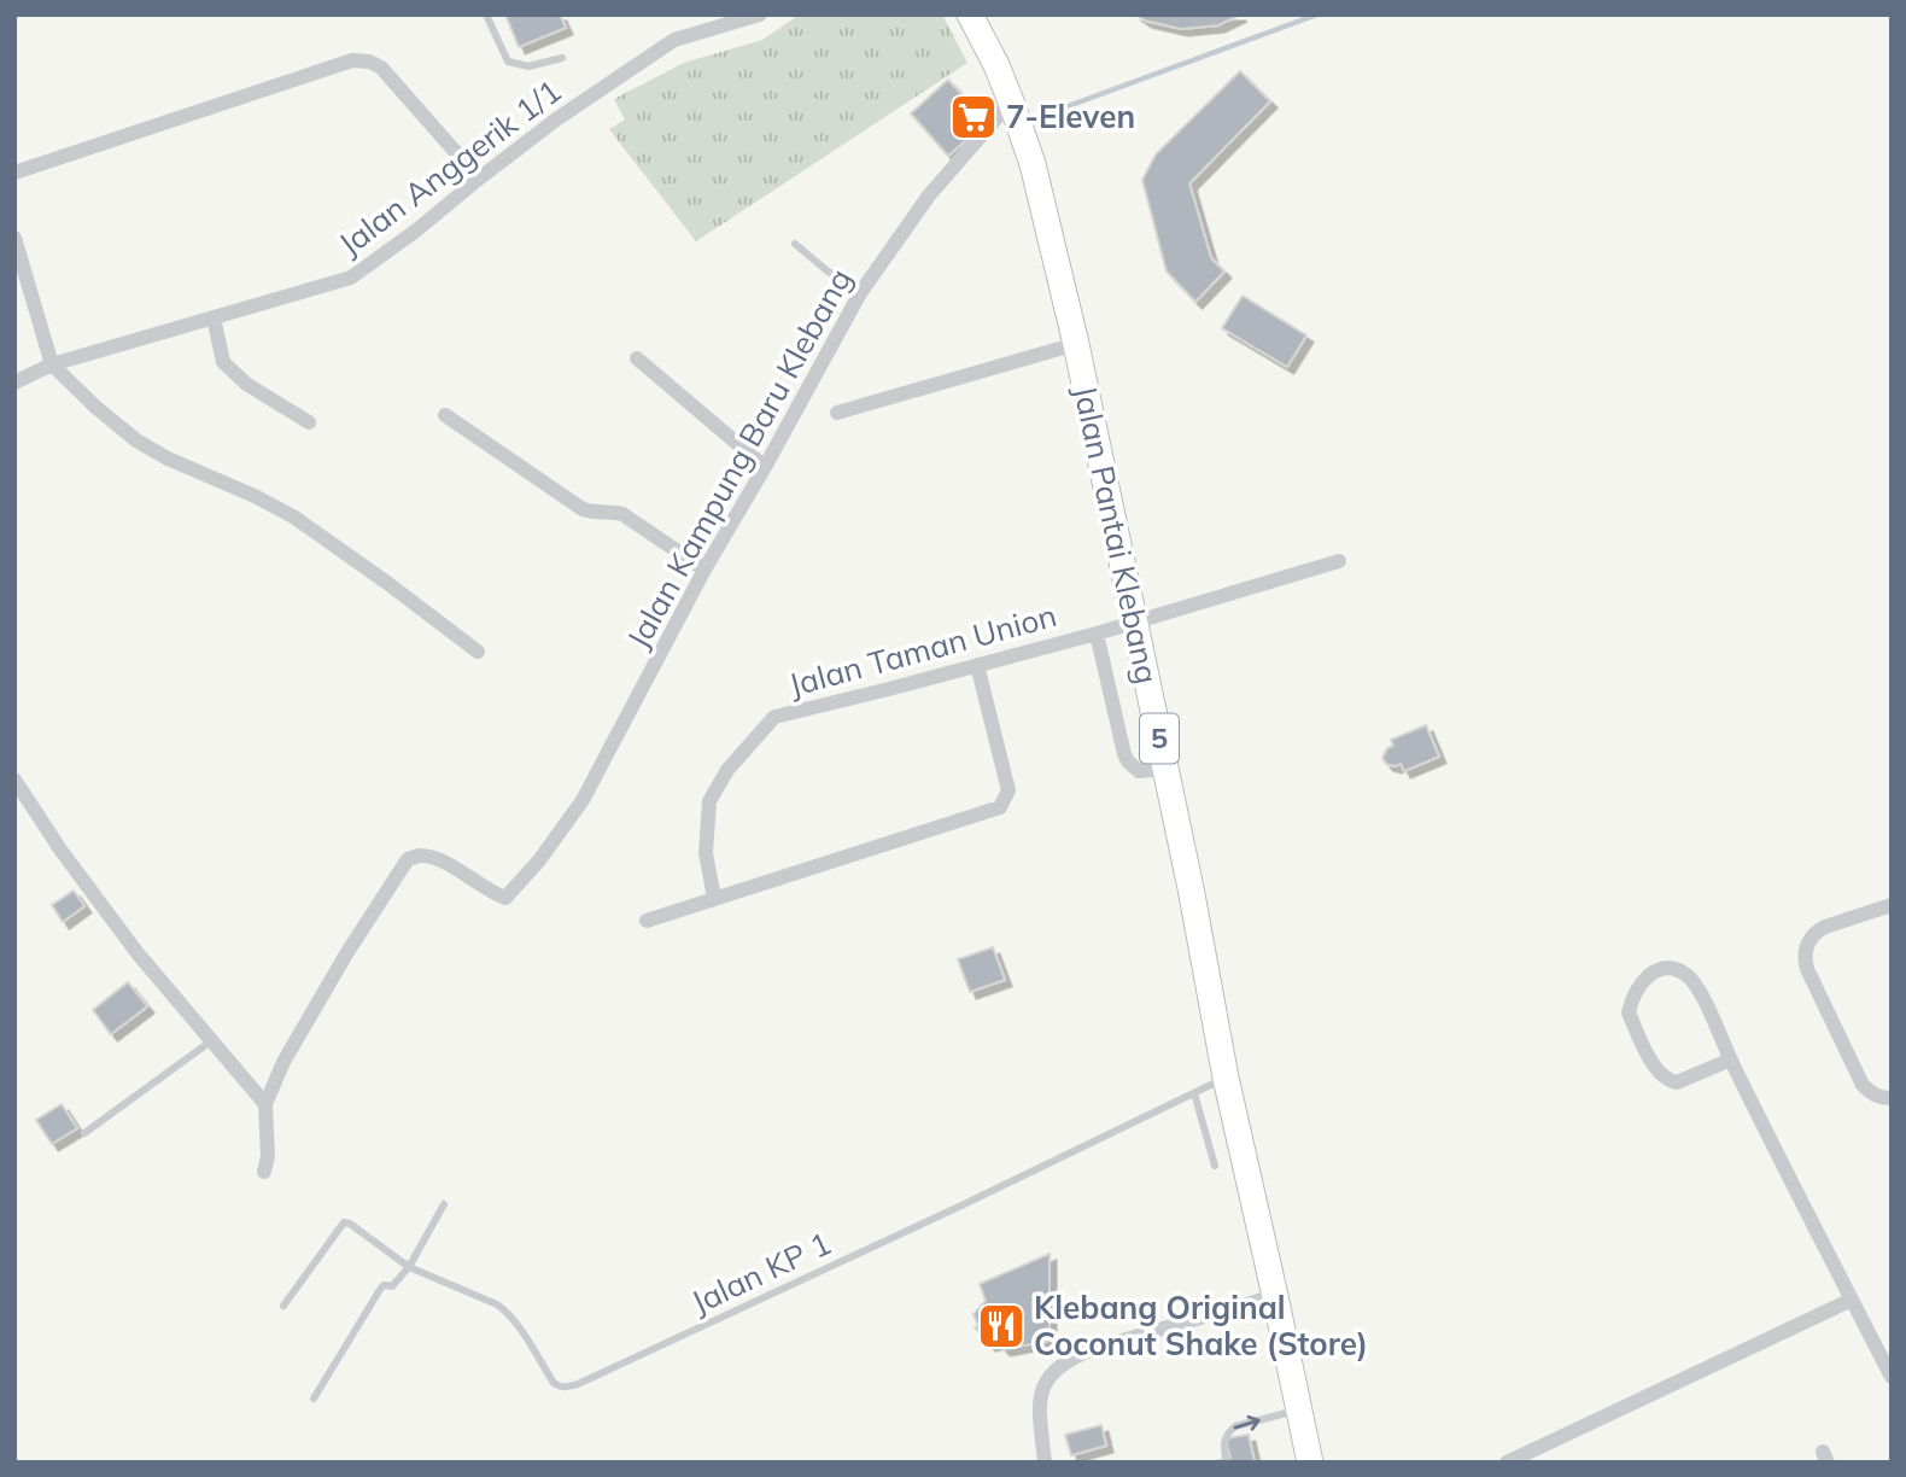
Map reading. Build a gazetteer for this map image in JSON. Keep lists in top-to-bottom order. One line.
{"streets":{"highway":["Jalan Pantai Klebang","5"],"street":["Jalan Anggerik 1/1","Jalan Kampung Baru Klebang","Jalan Taman Union"],"lane":["Jalan KP 1"]},"crossings":[["Jalan Kampung Baru Klebang","Jalan Pantai Klebang"],["Jalan Pantai Klebang","Jalan Taman Union"],["Jalan Pantai Klebang","Jalan KP 1"]],"places":{"supermarket":["7-Eleven"],"restaurant":["Klebang Original Coconut Shake (Store)"]}}
